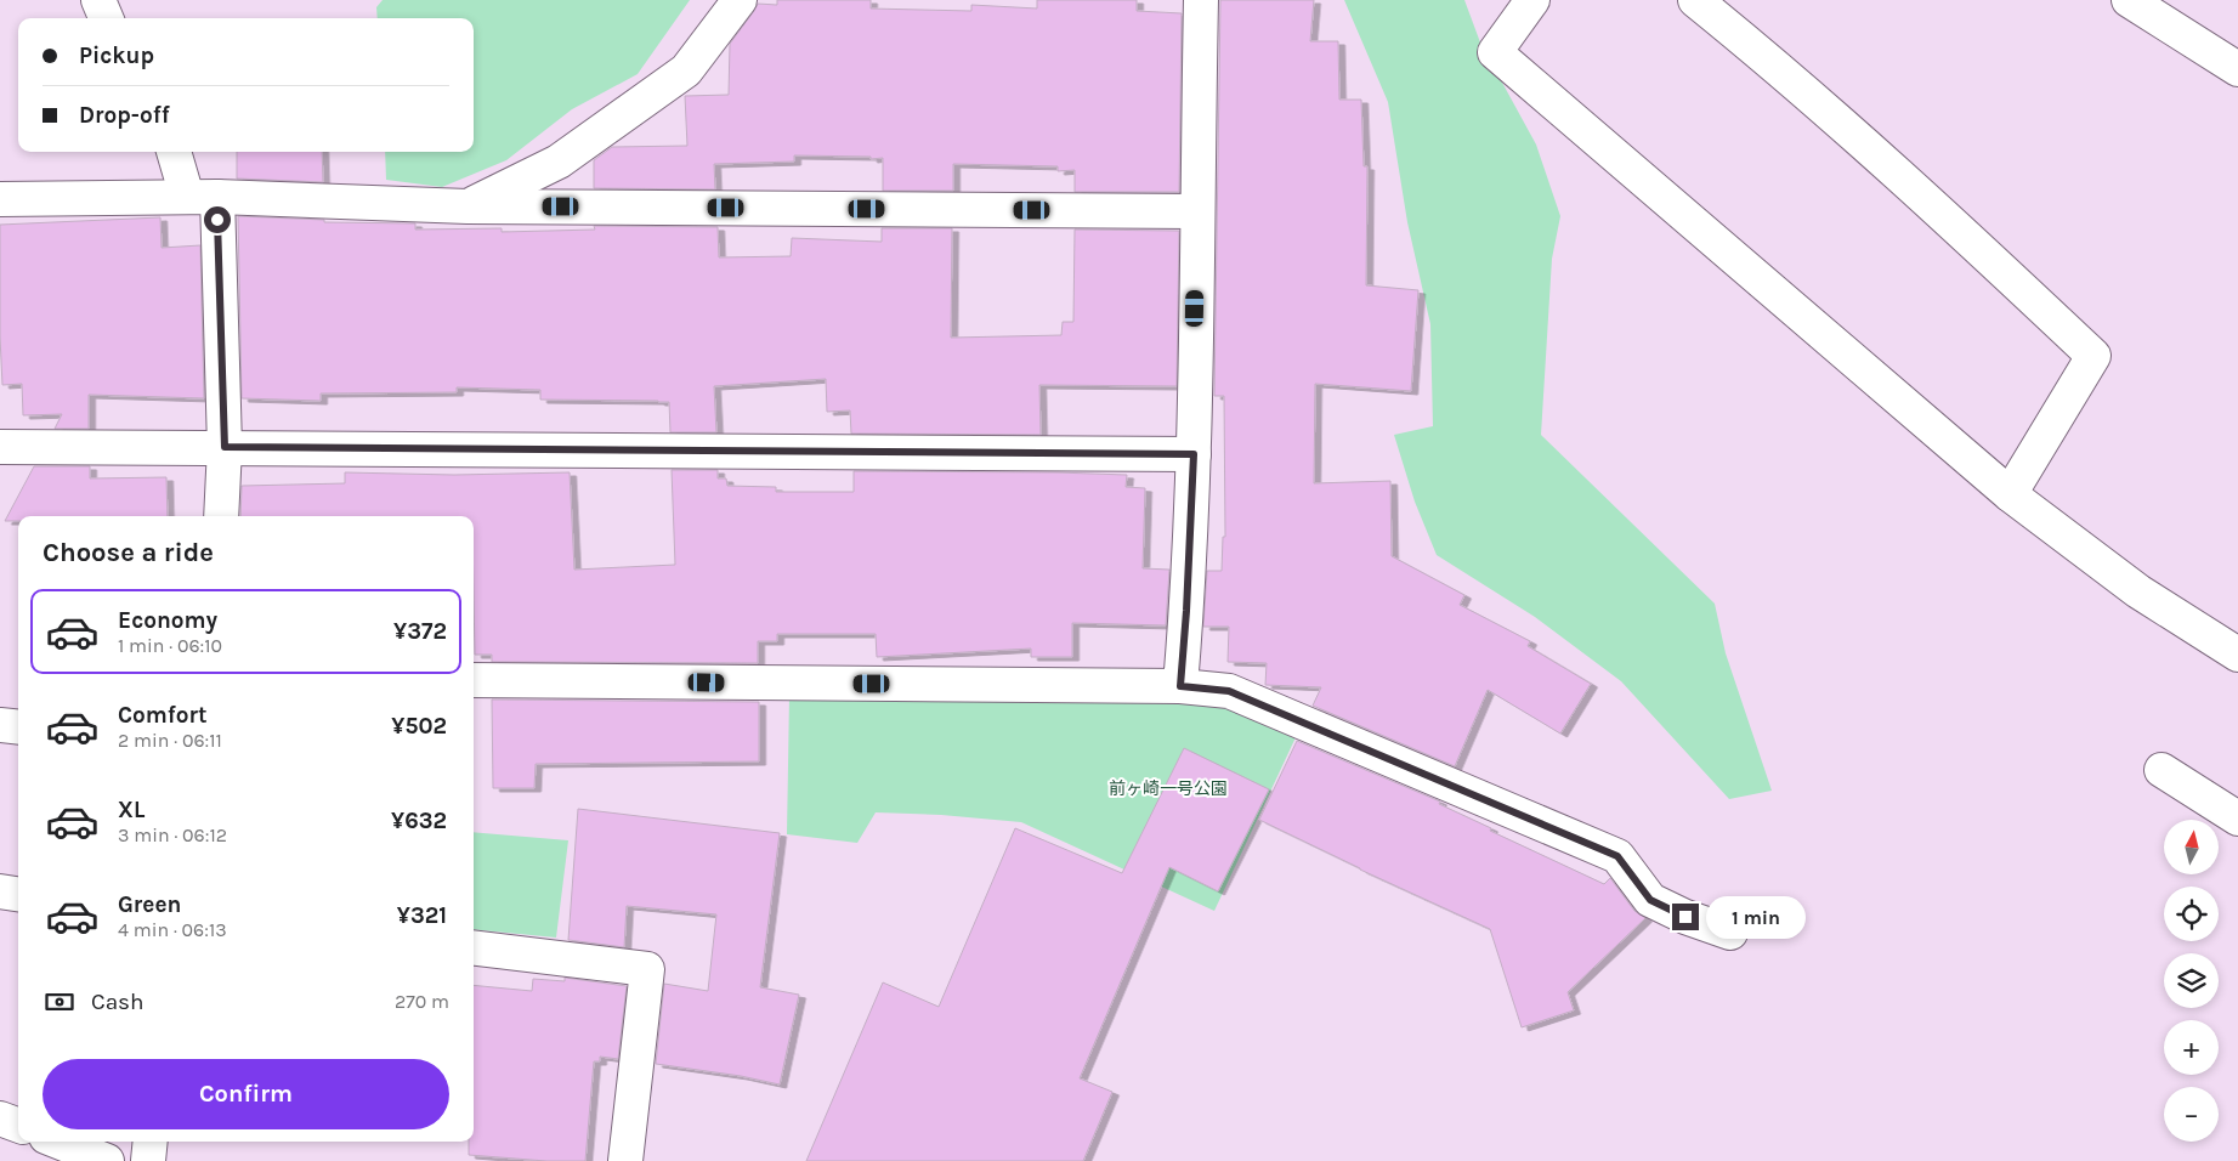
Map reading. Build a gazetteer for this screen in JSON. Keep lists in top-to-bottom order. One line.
{"parks":["前ヶ崎一号公園"],"north":"top","page":{"banner":["Pickup","Drop-off"],"heading":"Choose a ride","list":[{"name":"Economy","note":"1 min · 06:10","value":"¥372"},{"name":"Comfort","note":"2 min · 06:11","value":"¥502"},{"name":"XL","note":"3 min · 06:12","value":"¥632"},{"name":"Green","note":"4 min · 06:13","value":"¥321"}],"map_buttons":["+","−"],"bubble":"1 min","pay":["Cash","270 m"],"buttons":"Confirm"}}
